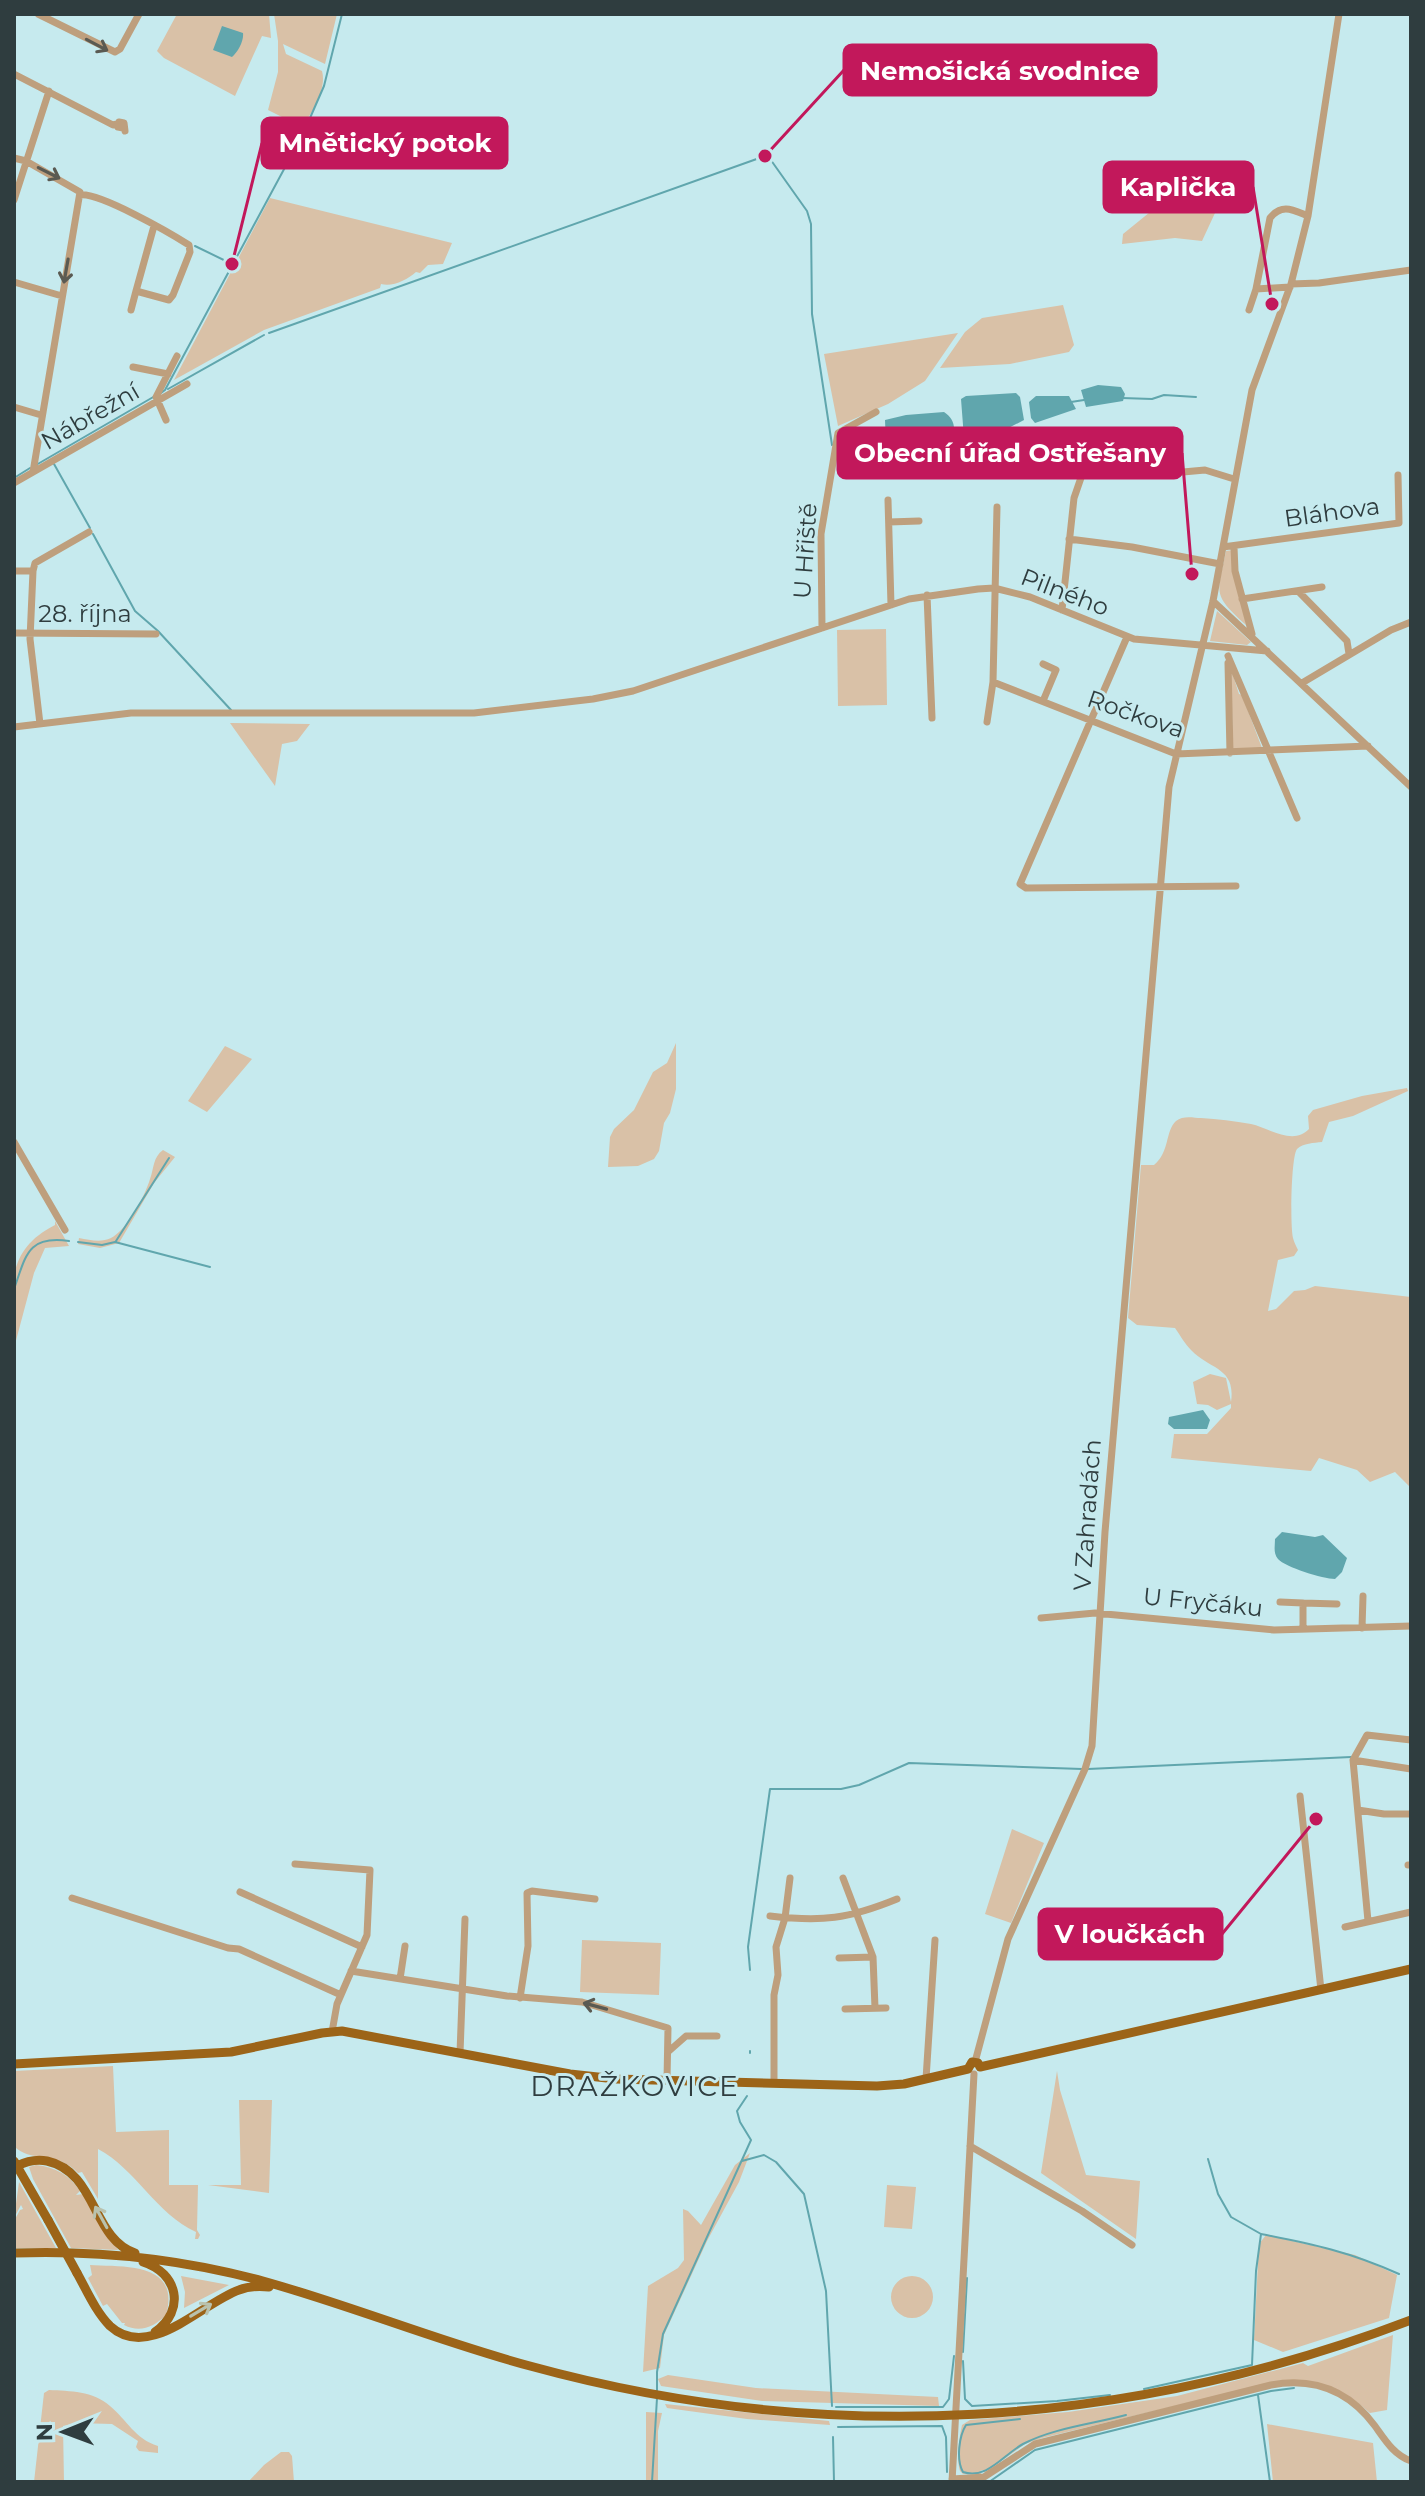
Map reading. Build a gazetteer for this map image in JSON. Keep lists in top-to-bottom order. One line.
{"streets":{"street":["Nábřežní","Bláhova","U Hřiště","Pilného","28. října","Ročkova","V Zahradách","U Fryčáku"]},"crossings":[["Bláhova","V Zahradách"],["U Hřiště","Pilného"],["Pilného","V Zahradách"],["Ročkova","V Zahradách"],["V Zahradách","U Fryčáku"]],"districts":["DRAŽKOVICE"],"places":["Nemošická svodnice","Mnětický potok","Kaplička","Obecní úřad Ostřešany","V loučkách"],"north":"left"}
